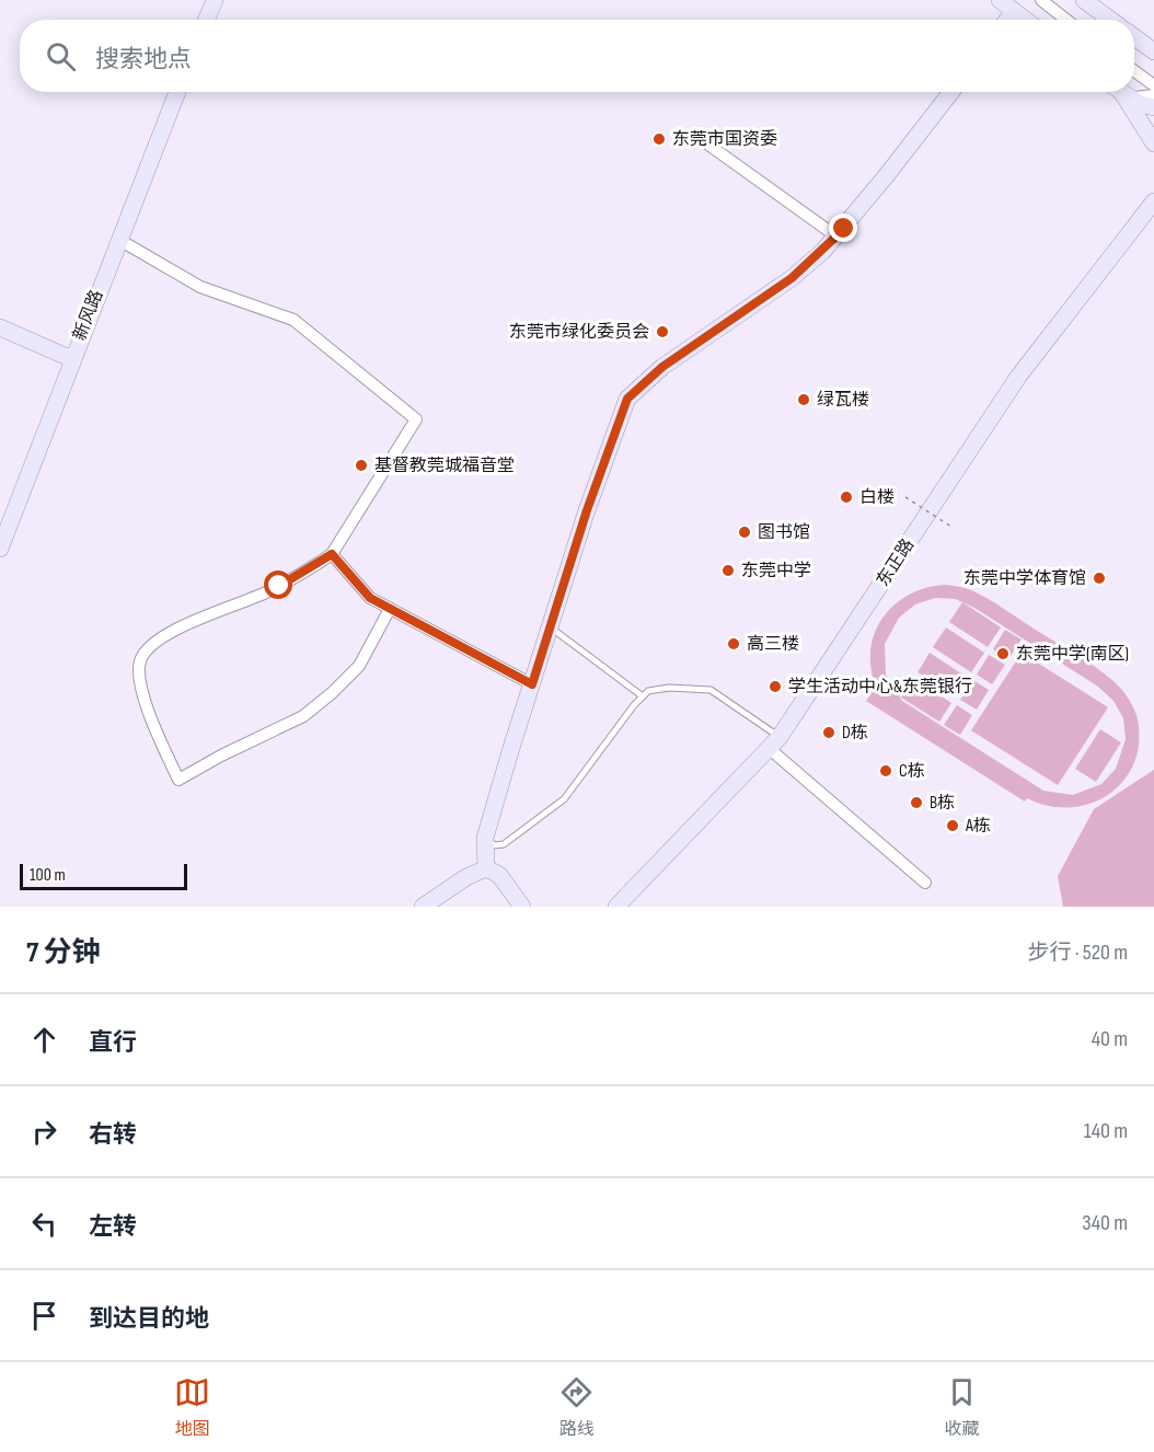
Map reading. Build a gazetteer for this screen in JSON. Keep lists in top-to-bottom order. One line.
{"streets":{"street":["新风路","东正路"]},"places":["东莞市国资委","东莞市绿化委员会","绿瓦楼","基督教莞城福音堂","白楼","图书馆","东莞中学","东莞中学体育馆","高三楼","东莞中学(南区)","学生活动中心&东莞银行","D栋","C栋","B栋","A栋"],"scale_bar":"100 m","page":{"search":"搜索地点","scale":"100 m","heading":["7 分钟","步行 · 520 m"],"list":[["直行","40 m"],["右转","140 m"],["左转","340 m"],"到达目的地"],"nav":["地图","路线","收藏"]}}
